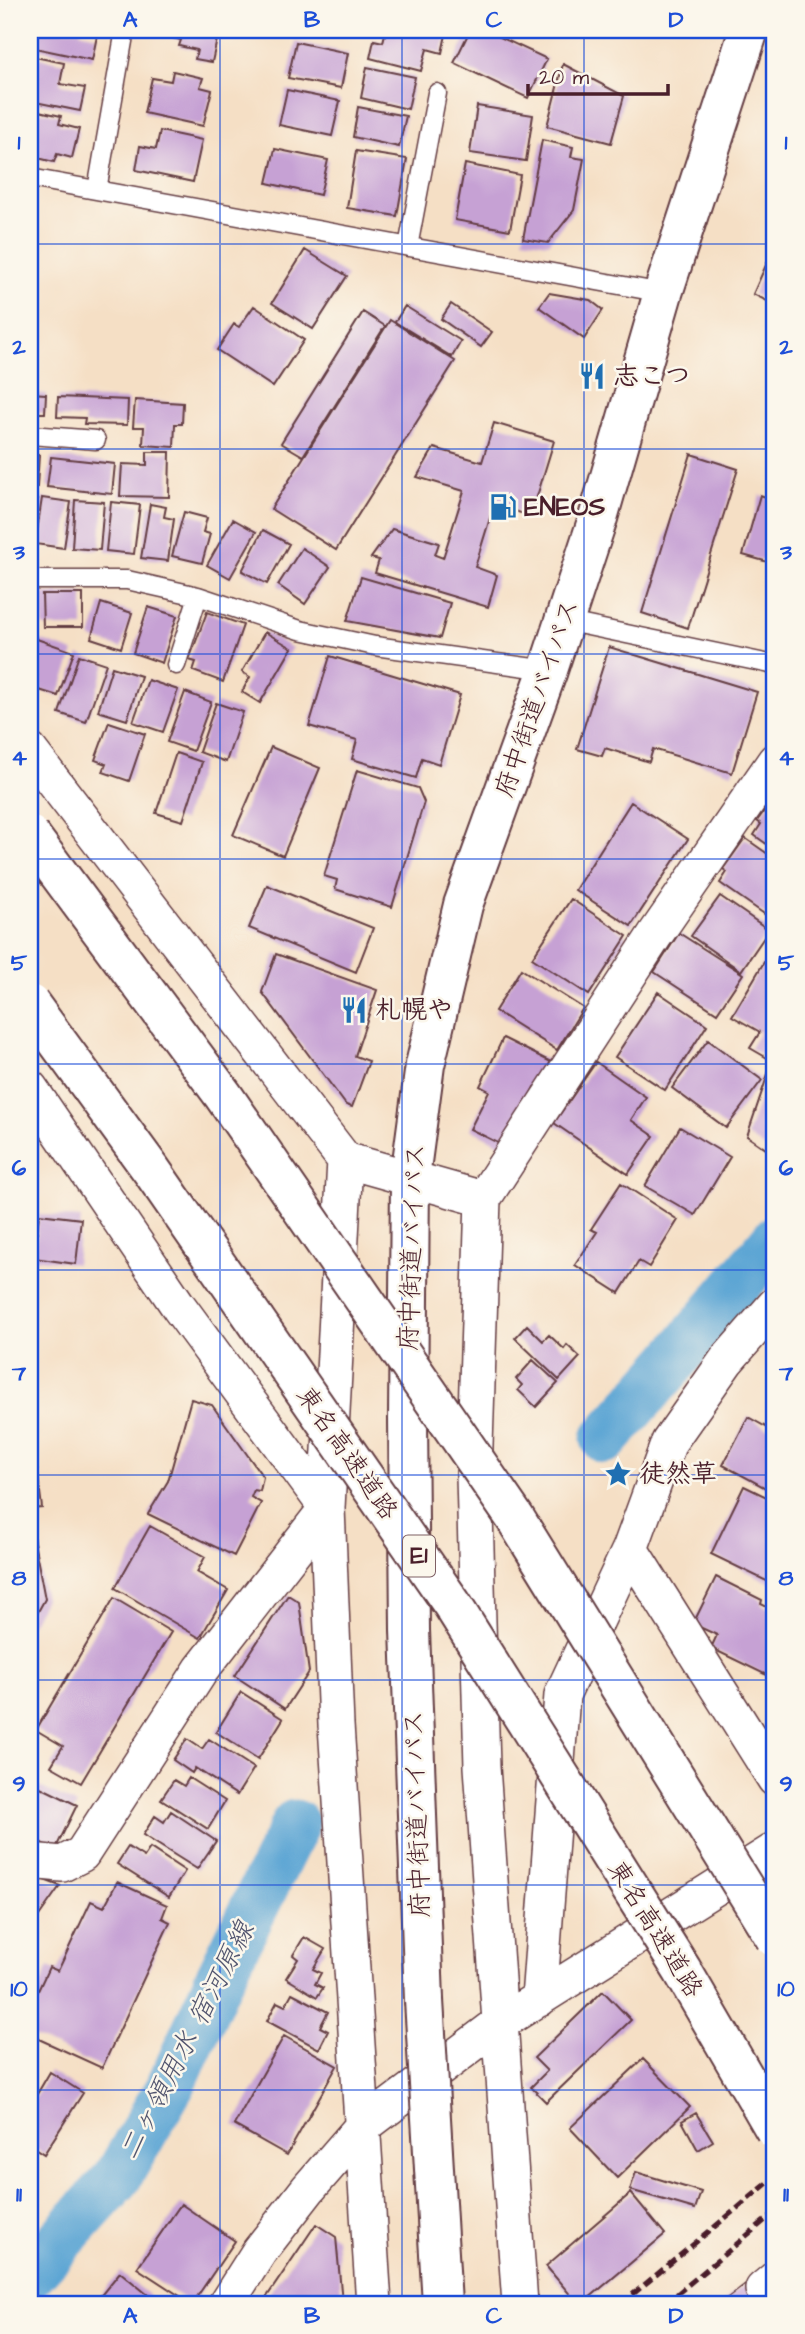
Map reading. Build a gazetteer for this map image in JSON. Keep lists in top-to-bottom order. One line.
{"streets":{"main road":["府中街道バイパス","東名高速道路","E1"]},"water":["二ヶ領用水 宿河原線"],"places":{"restaurant":["志こつ","札幌や"],"fuel station":["ENEOS"],"place":["徒然草"]},"scale_bar":"20 m","grid":{"columns":["A","B","C","D"],"rows":["1","2","3","4","5","6","7","8","9","10","11"]}}
